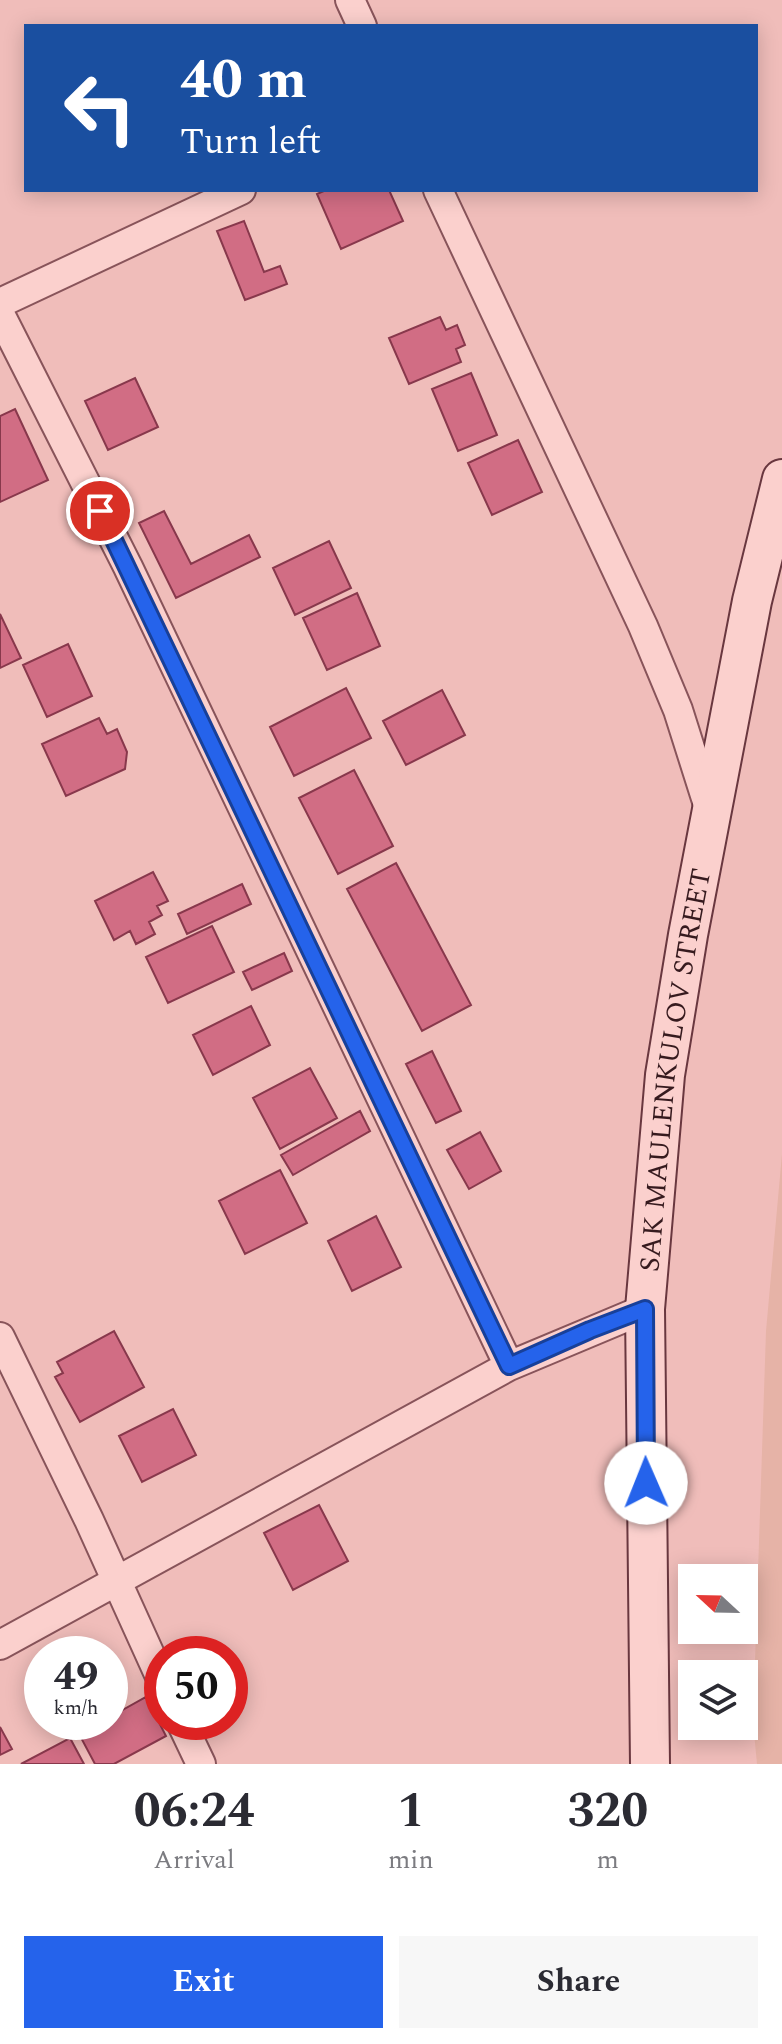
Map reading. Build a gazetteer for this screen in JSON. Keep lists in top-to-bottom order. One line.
{"streets":{"main road":["SAK MAULENKULOV STREET"]},"north":"left","page":{"turn":["40 m","Turn left"],"speed":"49 km/h","limit":"50","eta":["06:24","Arrival","1","min","320","m"],"buttons":["Exit","Share"]}}
